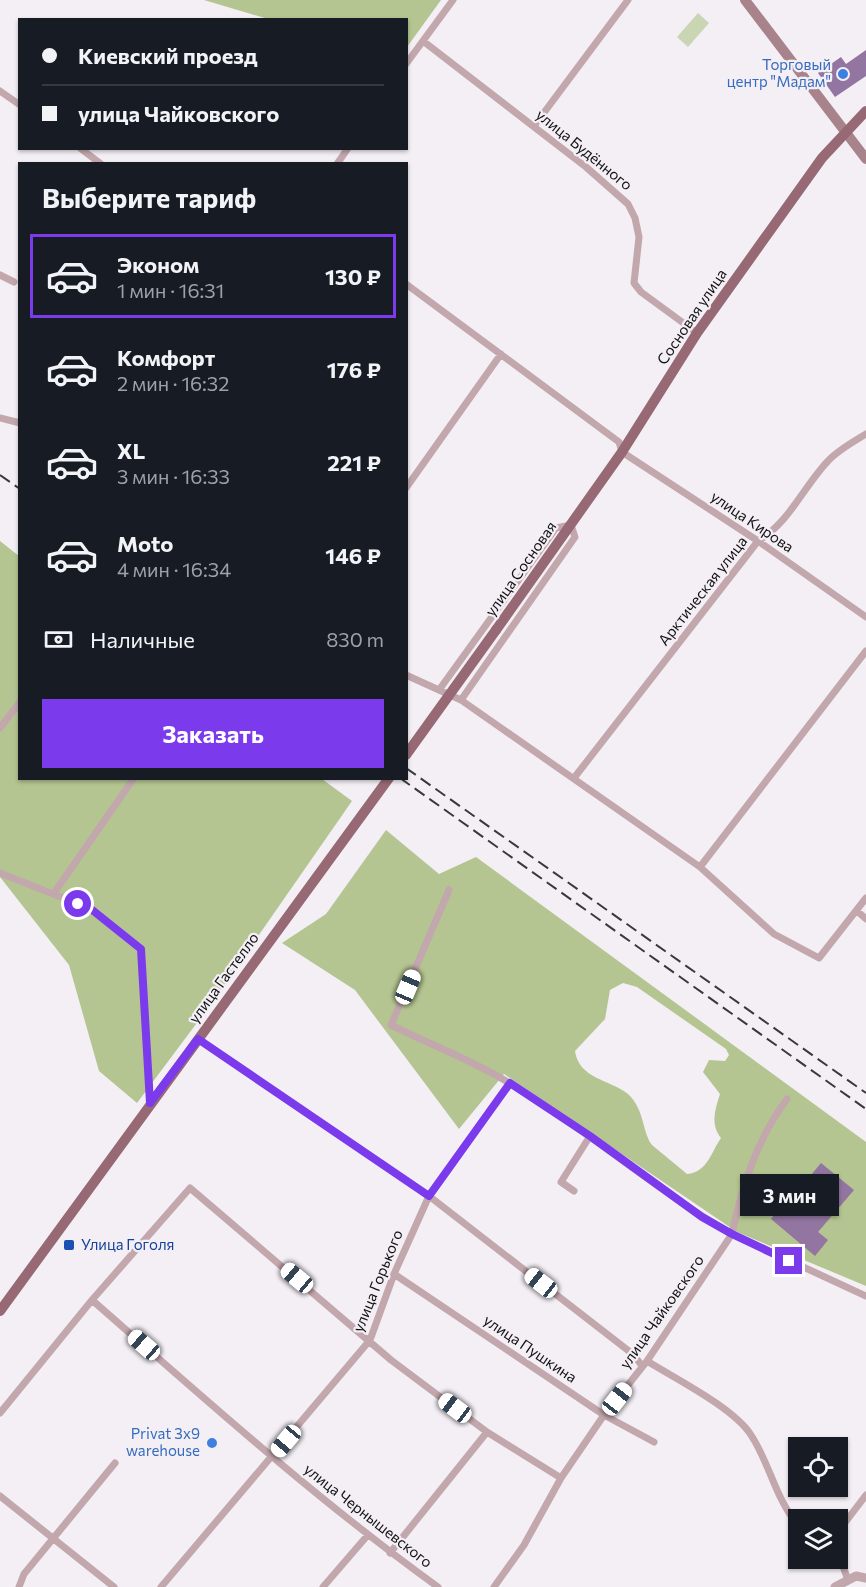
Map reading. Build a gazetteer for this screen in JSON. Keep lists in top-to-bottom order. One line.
{"streets":{"main road":["Сосновая улица","улица Сосновая","улица Гастелло"],"street":["улица Будённого","улица Кирова","Арктическая улица","улица Горького","улица Чайковского","улица Пушкина","улица Чернышевского"]},"crossings":[["улица Будённого","Сосновая улица"],["Сосновая улица","улица Кирова"],["Сосновая улица","улица Сосновая"],["улица Кирова","Арктическая улица"],["улица Горького","улица Пушкина"],["улица Горького","улица Чернышевского"],["улица Чайковского","улица Пушкина"]],"places":{"other":["Торговый центр \"Мадам\"","Privat 3x9 warehouse"],"transit":["Улица Гоголя"]},"page":{"banner":["Киевский проезд","улица Чайковского"],"heading":"Выберите тариф","list":[{"name":"Эконом","note":"1 мин · 16:31","value":"130 ₽"},{"name":"Комфорт","note":"2 мин · 16:32","value":"176 ₽"},{"name":"XL","note":"3 мин · 16:33","value":"221 ₽"},{"name":"Moto","note":"4 мин · 16:34","value":"146 ₽"}],"pay":["Наличные","830 m"],"buttons":"Заказать","bubble":"3 мин"}}
